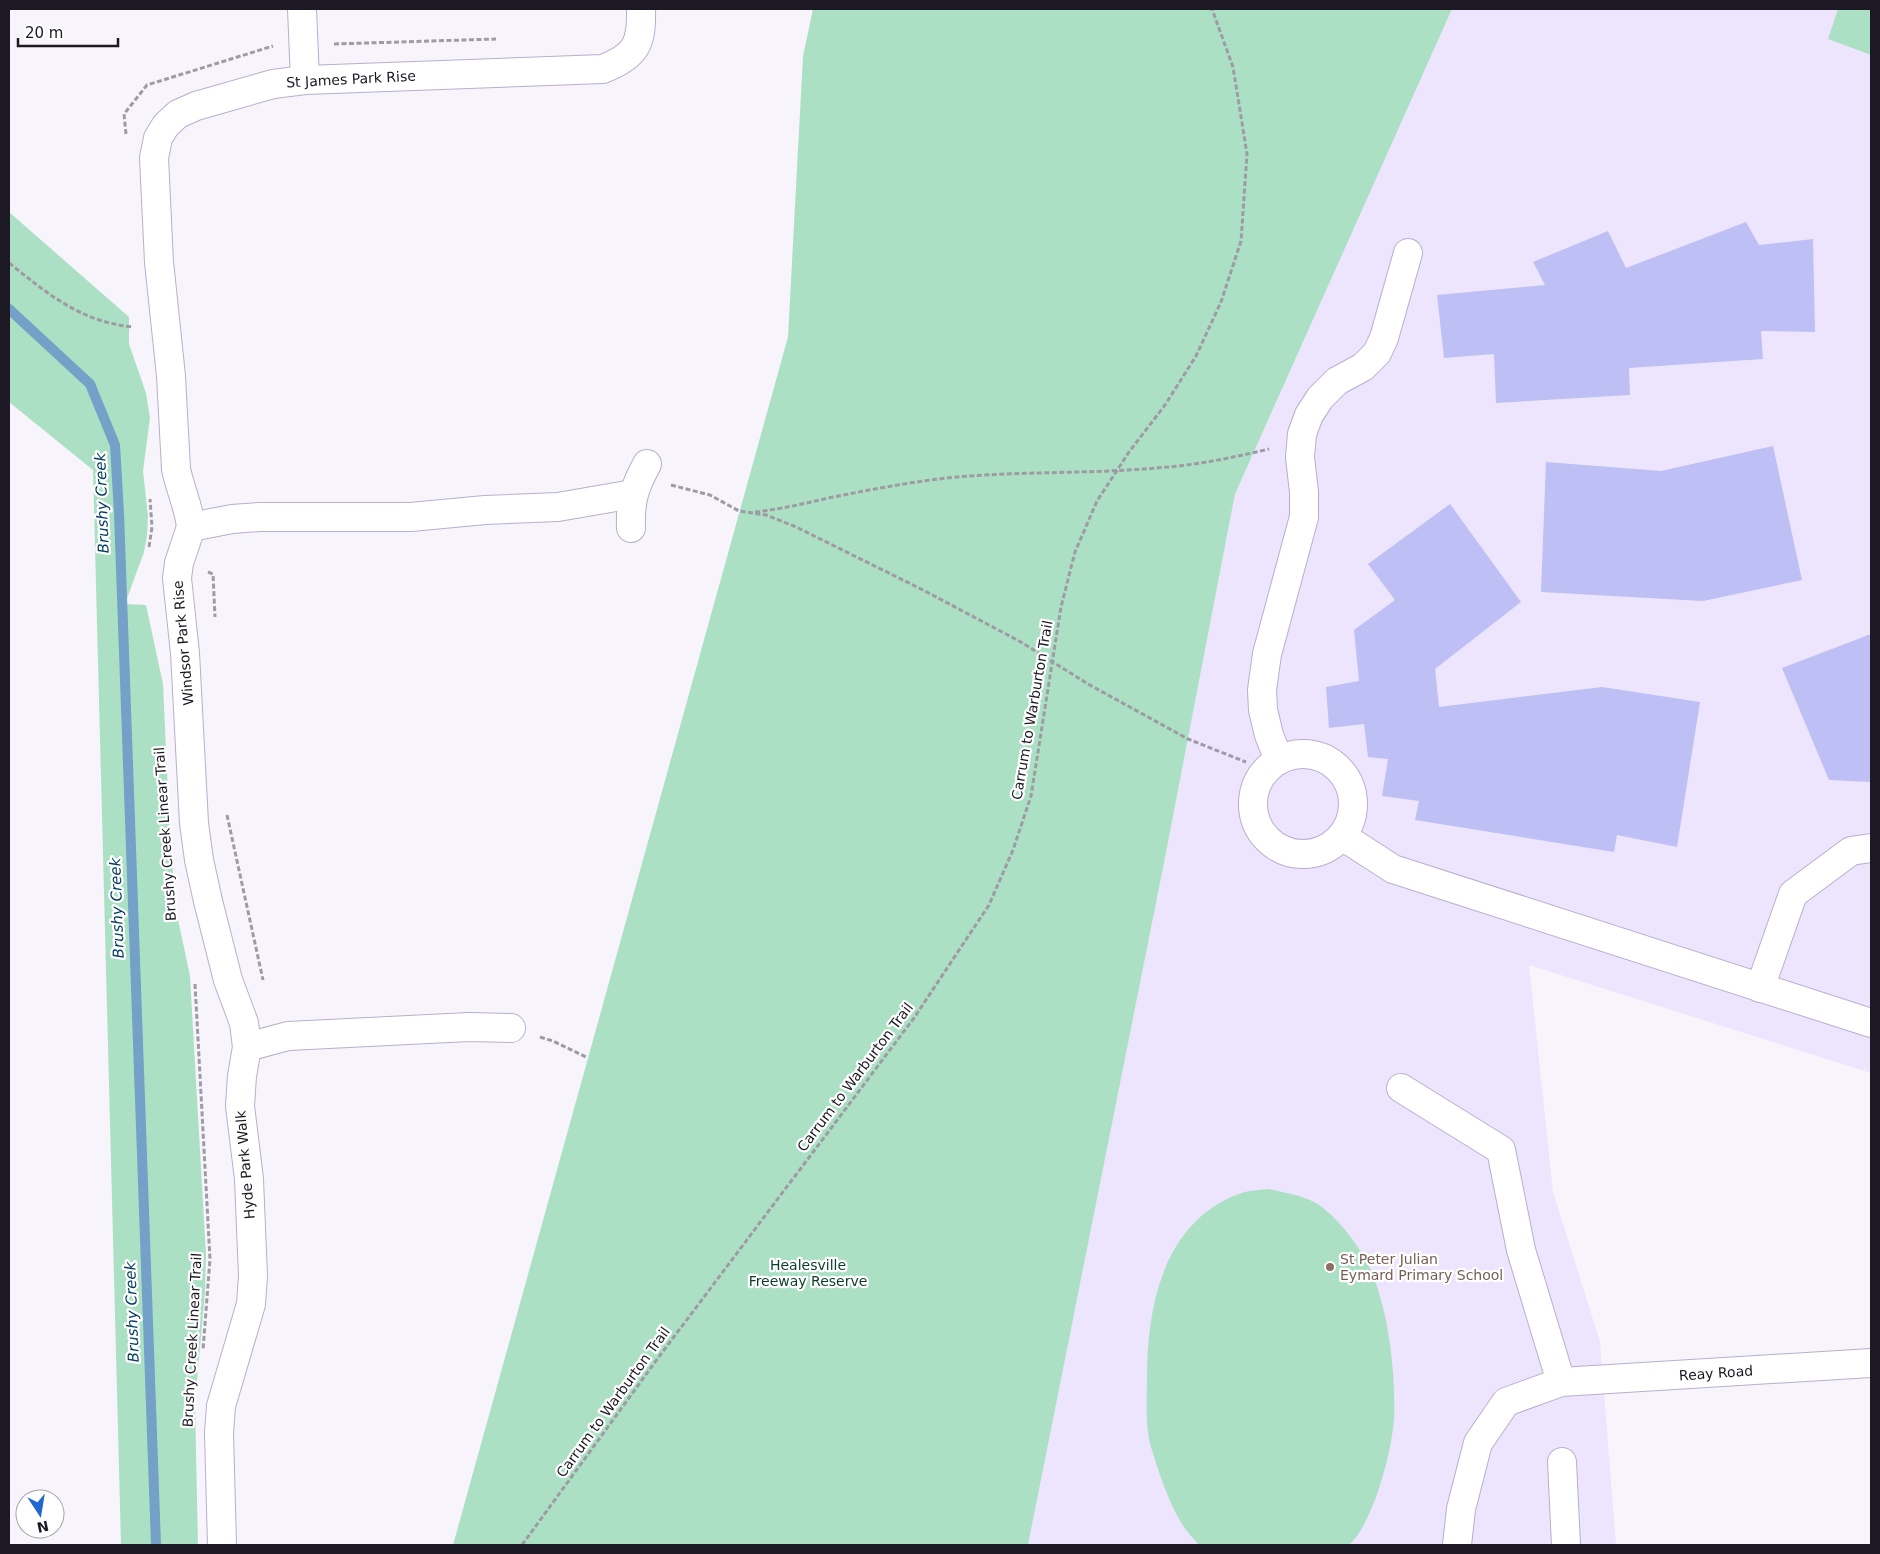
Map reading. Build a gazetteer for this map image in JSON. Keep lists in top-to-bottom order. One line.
{"streets":{"street":["St James Park Rise","Windsor Park Rise","Hyde Park Walk","Reay Road"],"path":["Carrum to Warburton Trail","Brushy Creek Linear Trail"]},"crossings":[["St James Park Rise","Windsor Park Rise"],["Windsor Park Rise","Hyde Park Walk"]],"water":["Brushy Creek"],"parks":["Healesville Freeway Reserve"],"places":["St Peter Julian Eymard Primary School"],"scale_bar":"20 m","north":"bottom"}
